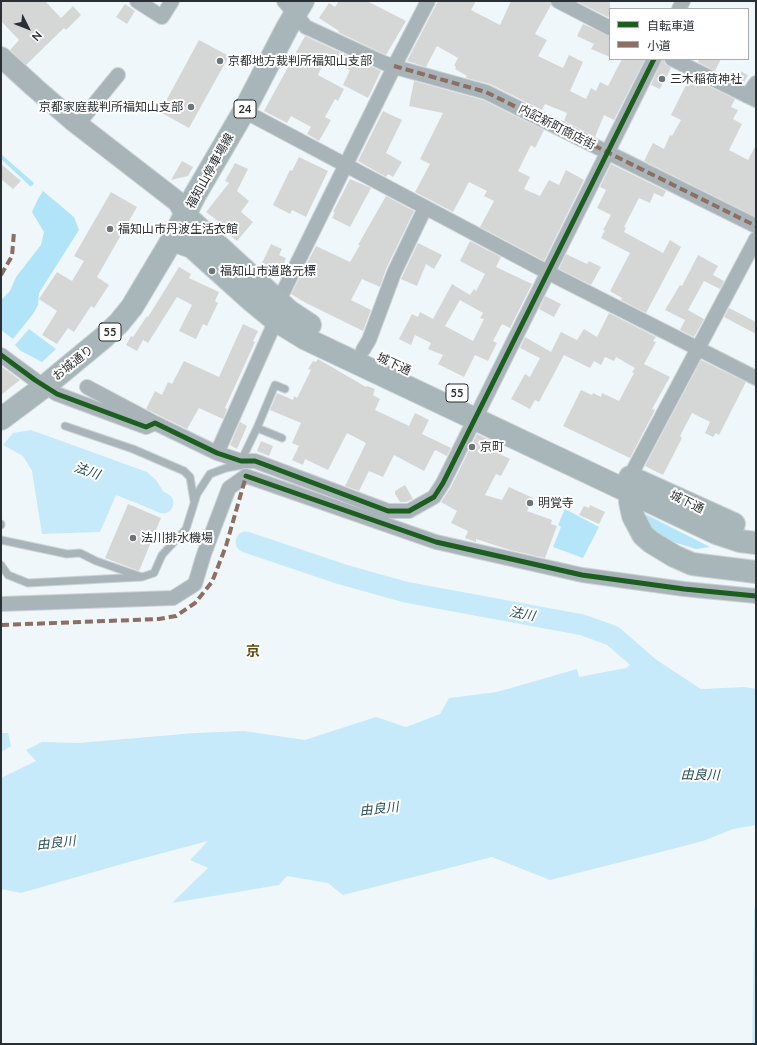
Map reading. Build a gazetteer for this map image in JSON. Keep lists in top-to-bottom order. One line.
{"streets":{"main road":["24","福知山停車場線","55","お城通り","城下通"],"street":["内記新町商店街"]},"crossings":[["内記新町商店街","福知山停車場線"],["福知山停車場線","お城通り"],["福知山停車場線","城下通"],["お城通り","城下通"]],"districts":["京"],"water":["法川","由良川"],"places":["京都地方裁判所福知山支部","三木稲荷神社","京都家庭裁判所福知山支部","福知山市丹波生活衣館","福知山市道路元標","京町","明覚寺","法川排水機場"],"legend":["自転車道","小道"],"north":"bottom right"}
